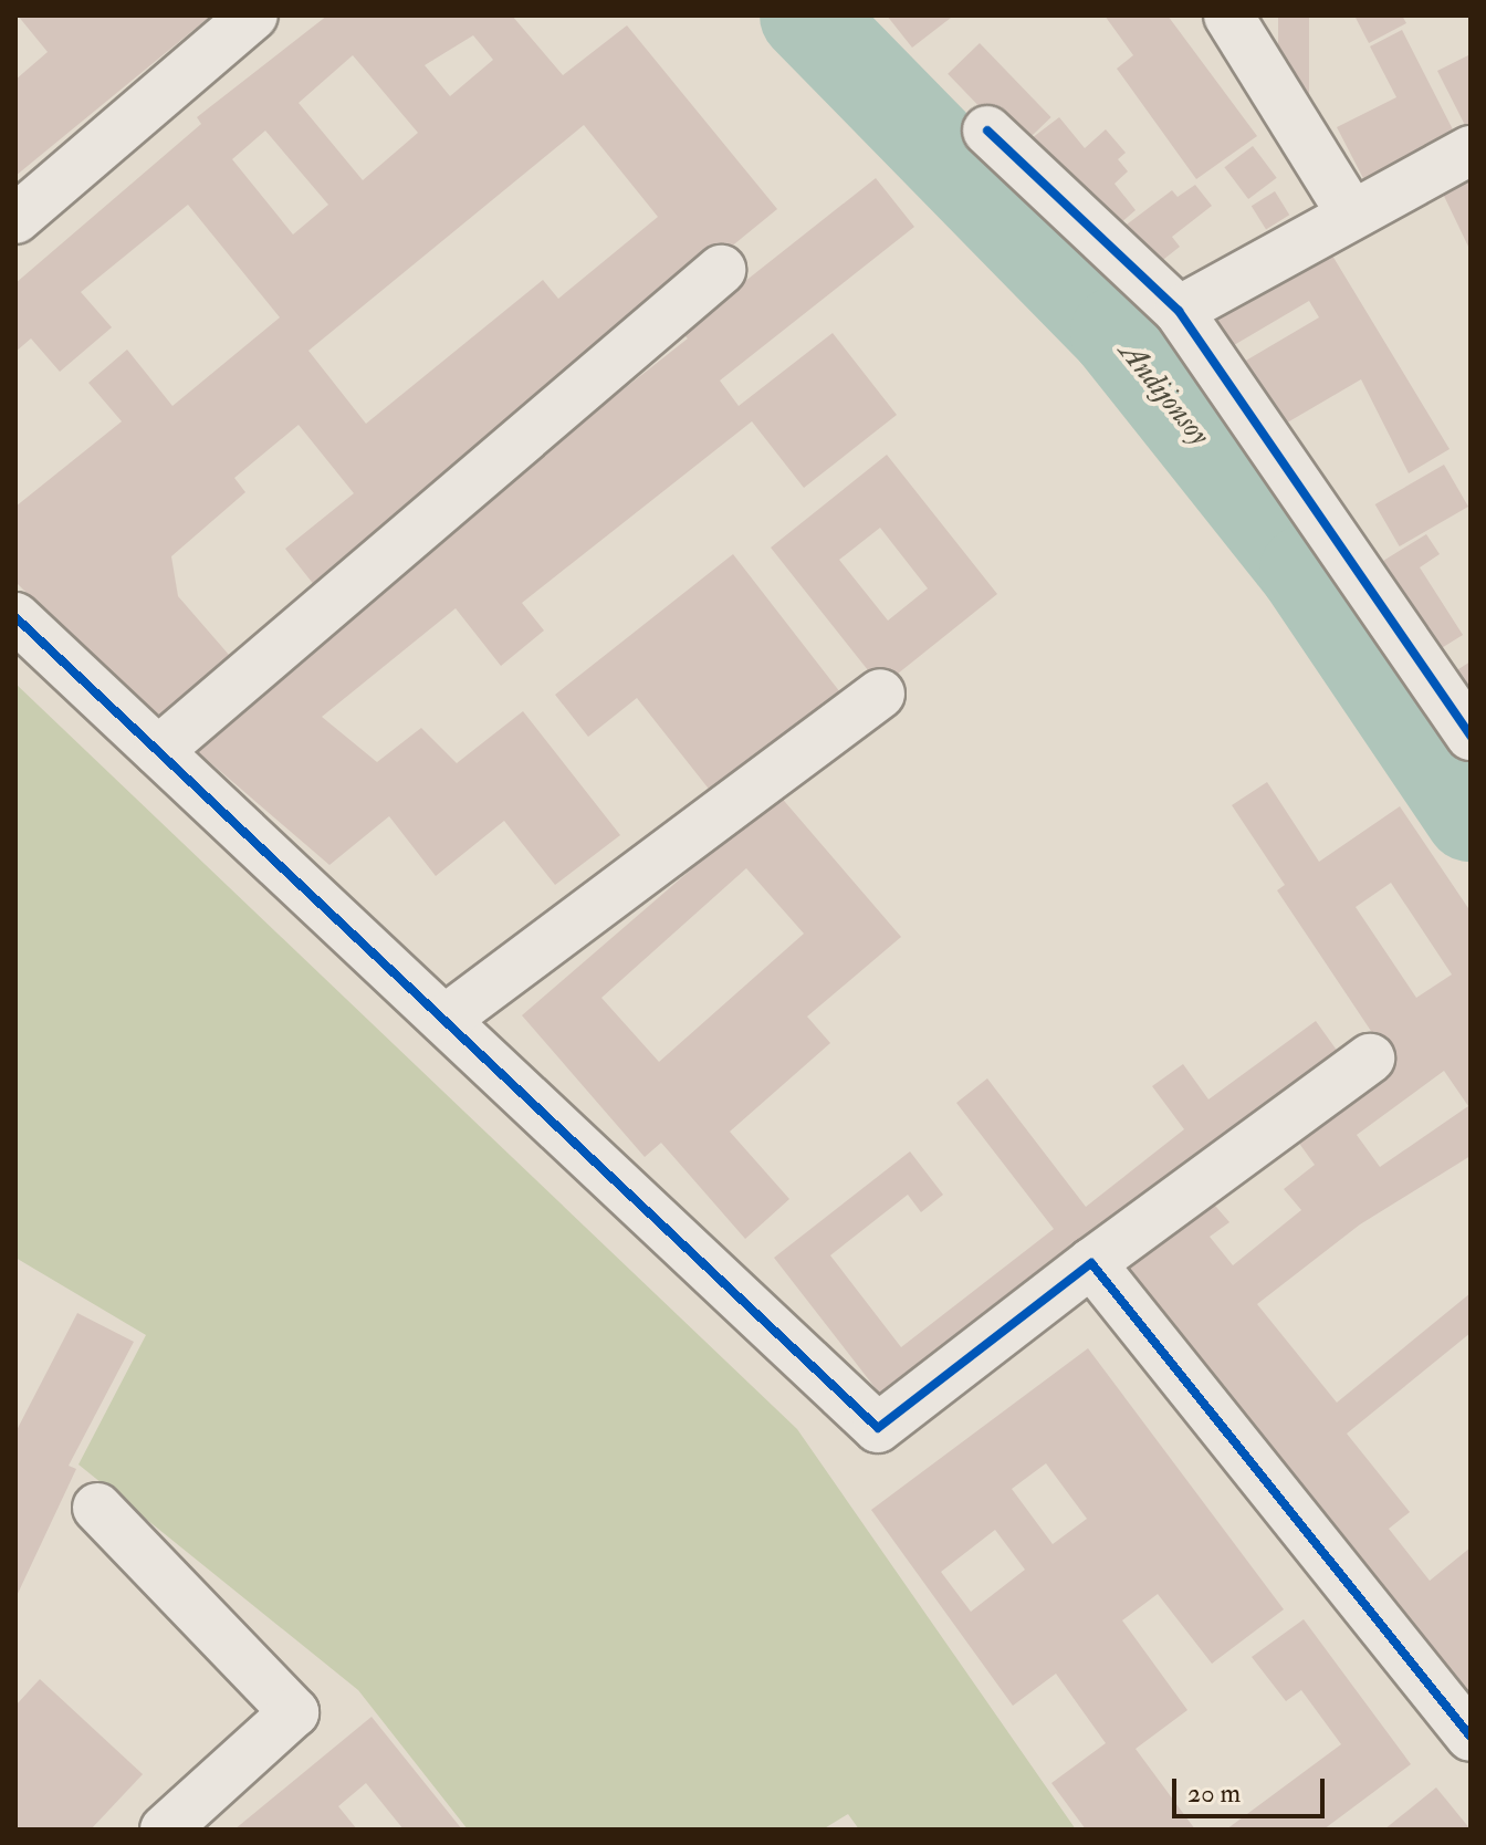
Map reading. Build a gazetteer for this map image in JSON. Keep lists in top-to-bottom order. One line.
{"water":["Andijonsoy"],"scale_bar":"20 m"}
